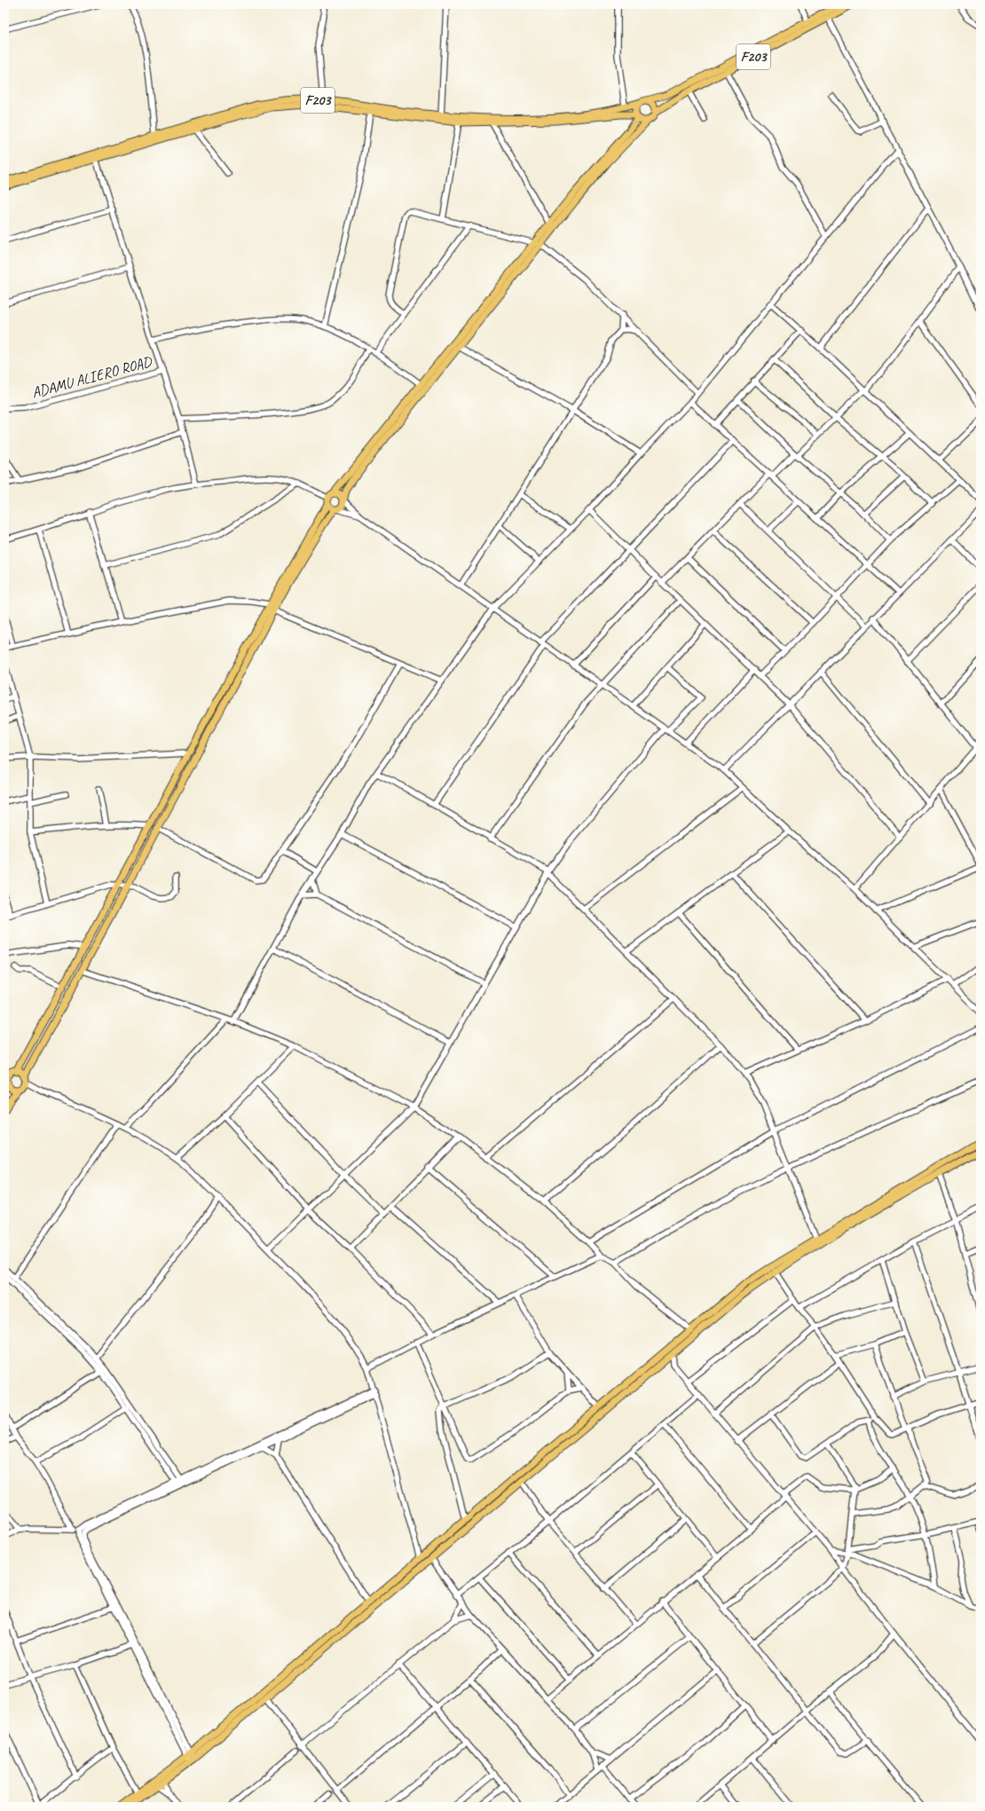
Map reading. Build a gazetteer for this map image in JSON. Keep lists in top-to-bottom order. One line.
{"streets":{"main road":["F203"],"street":["ADAMU ALIERO ROAD"]}}
